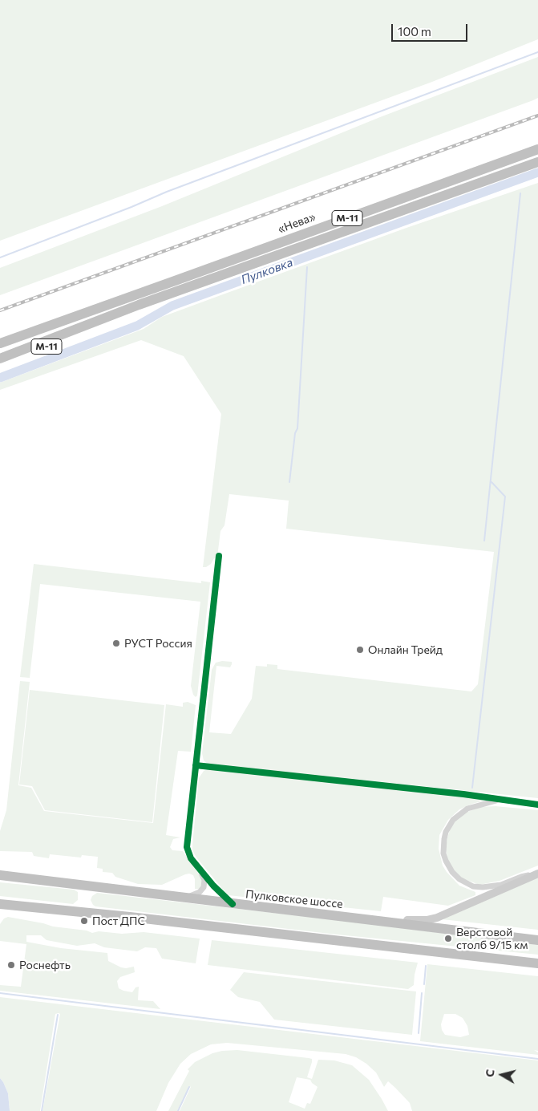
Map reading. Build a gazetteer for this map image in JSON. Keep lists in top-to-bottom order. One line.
{"streets":{"highway":["М-11","«Нева»","Пулковское шоссе"]},"water":["Пулковка"],"places":["РУСТ Россия","Онлайн Трейд","Пост ДПС","Верстовой столб 9/15 км","Роснефть"],"scale_bar":"100 m","north":"left"}
